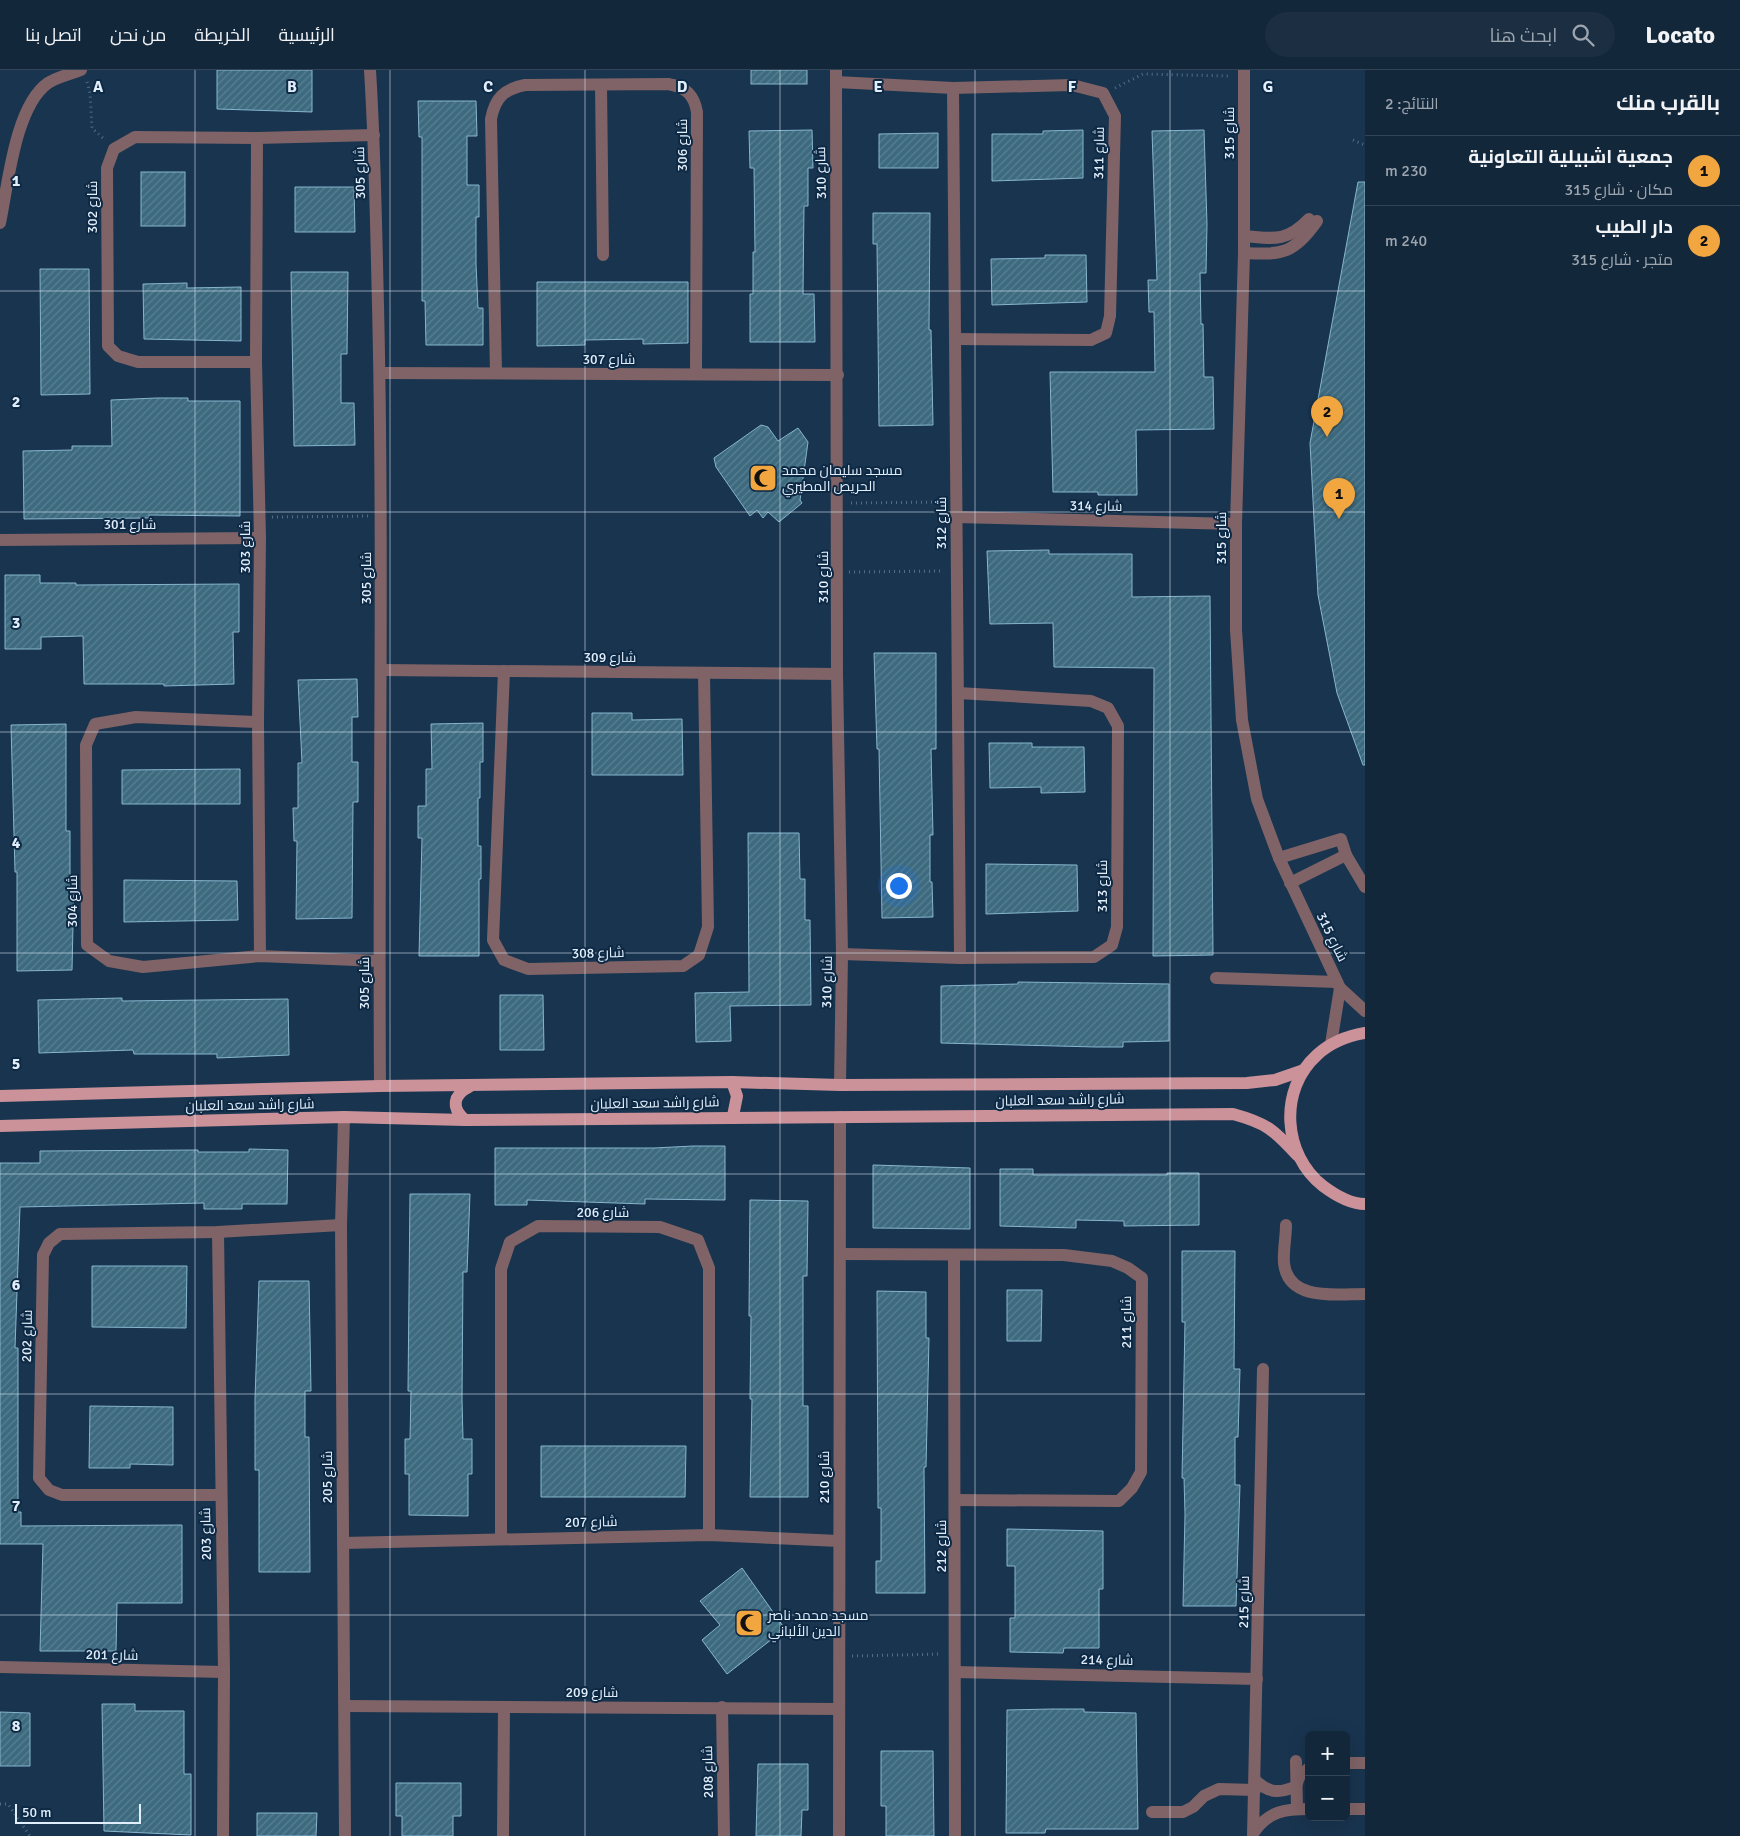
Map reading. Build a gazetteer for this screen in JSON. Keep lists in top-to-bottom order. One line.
{"streets":{"main road":["شارع راشد سعد العلبان"],"street":["شارع 315","شارع 306","شارع 311","شارع 305","شارع 310","شارع 302","شارع 307","شارع 314","شارع 312","شارع 301","شارع 303","شارع 309","شارع 313","شارع 304","شارع 308","شارع 206","شارع 211","شارع 202","شارع 205","شارع 210","شارع 207","شارع 203","شارع 212","شارع 215","شارع 201","شارع 214","شارع 209","شارع 208"]},"crossings":[["شارع 315","شارع 314"],["شارع 306","شارع 307"],["شارع 311","شارع 312"],["شارع 305","شارع 307"],["شارع 305","شارع 309"],["شارع 305","شارع 304"],["شارع 305","شارع راشد سعد العلبان"],["شارع 310","شارع 307"],["شارع 310","شارع 309"],["شارع 310","شارع 313"],["شارع 310","شارع راشد سعد العلبان"],["شارع 302","شارع 303"],["شارع 314","شارع 312"],["شارع 312","شارع 313"],["شارع 301","شارع 303"],["شارع 303","شارع 304"],["شارع 309","شارع 308"],["شارع راشد سعد العلبان","شارع 205"],["شارع راشد سعد العلبان","شارع 210"],["شارع 206","شارع 207"],["شارع 211","شارع 210"],["شارع 211","شارع 212"],["شارع 202","شارع 205"],["شارع 202","شارع 203"],["شارع 205","شارع 207"],["شارع 205","شارع 209"],["شارع 210","شارع 207"],["شارع 210","شارع 209"],["شارع 203","شارع 201"],["شارع 212","شارع 214"],["شارع 215","شارع 214"],["شارع 209","شارع 208"]],"places":{"mosque":["مسجد سليمان محمد الحريص المطيري","مسجد محمد ناصر الدين الألباني"]},"scale_bar":"50 m","page":{"header":"Locato","search":"ابحث هنا","nav":["الرئيسية","الخريطة","من نحن","اتصل بنا"],"heading":["بالقرب منك","النتائج: 2"],"list":[{"mark":"1","name":"جمعية اشبيلية التعاونية","note":"مكان · شارع 315","value":"230 m"},{"mark":"2","name":"دار الطيب","note":"متجر · شارع 315","value":"240 m"}],"pins":["2","1"],"map_buttons":["+","−"],"scale":"50 m"},"grid":{"columns":["A","B","C","D","E","F","G"],"rows":["1","2","3","4","5","6","7","8"]}}
